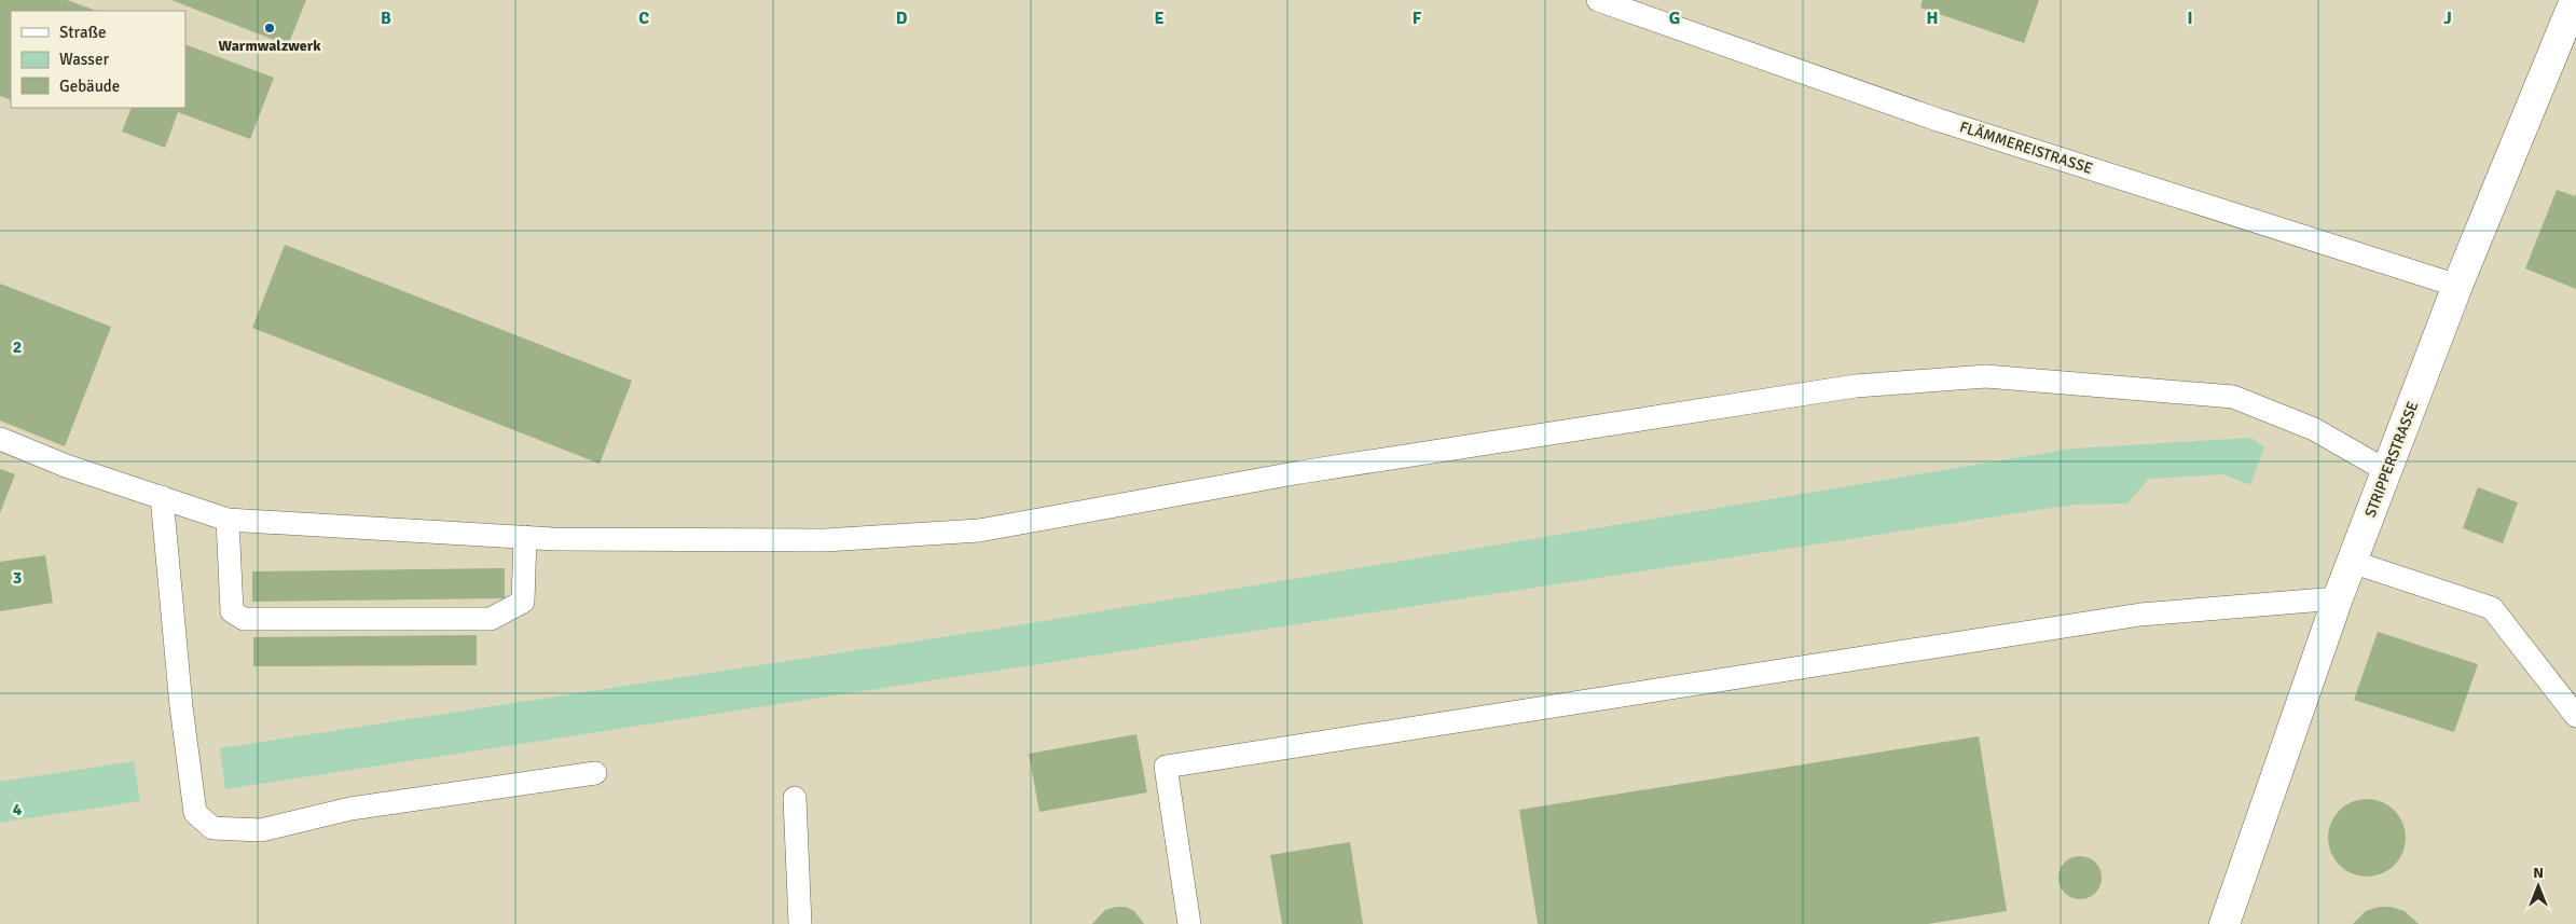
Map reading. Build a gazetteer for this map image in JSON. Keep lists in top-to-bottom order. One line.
{"streets":{"street":["STRIPPERSTRASSE"],"lane":["FLÄMMEREISTRASSE"]},"crossings":[["FLÄMMEREISTRASSE","STRIPPERSTRASSE"]],"places":["Warmwalzwerk"],"legend":["Straße","Wasser","Gebäude"],"north":"top","grid":{"columns":["B","C","D","E","F","G","H","I","J"],"rows":["2","3","4"]}}
